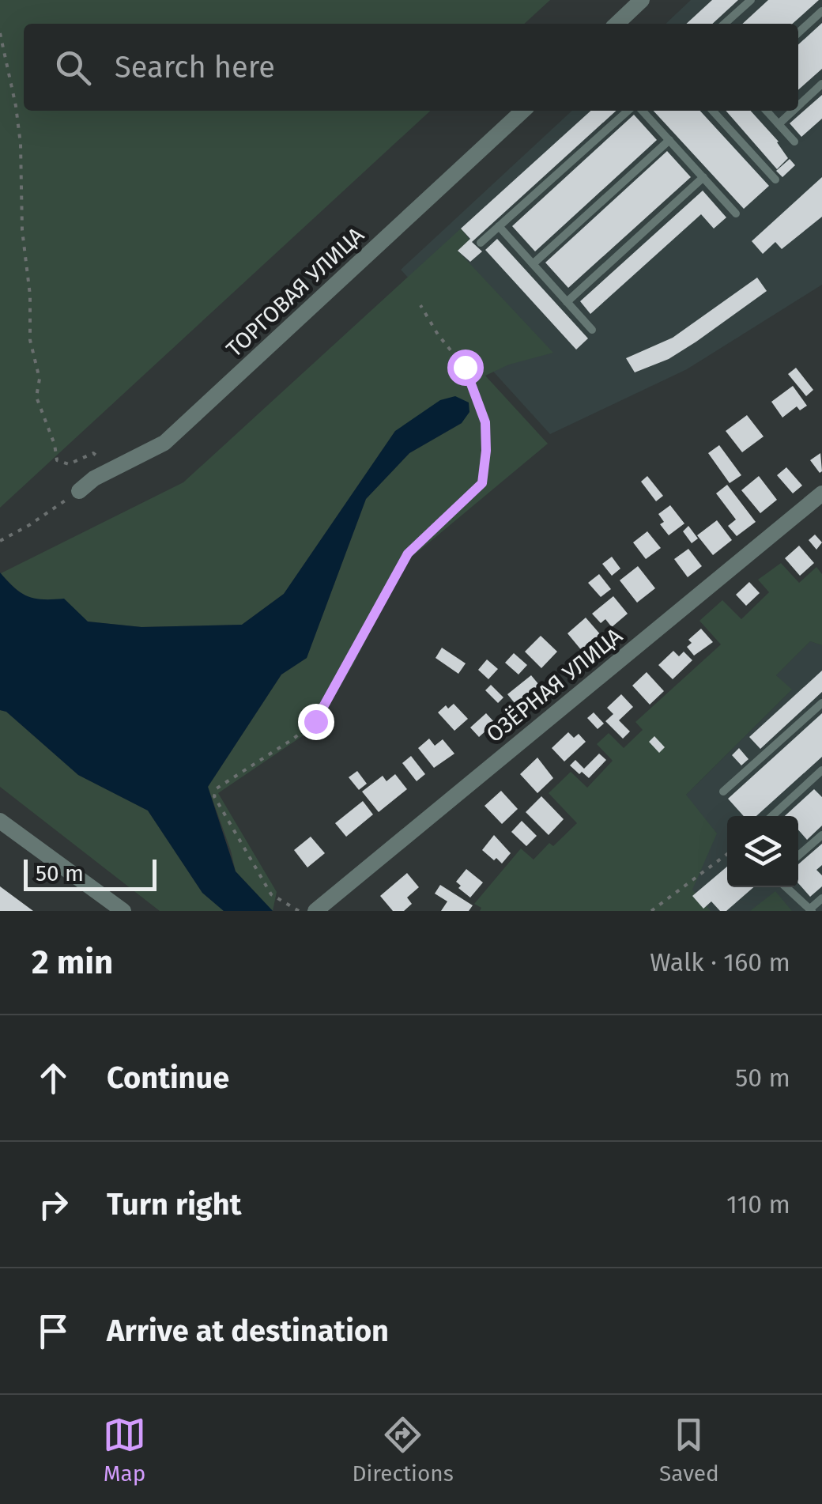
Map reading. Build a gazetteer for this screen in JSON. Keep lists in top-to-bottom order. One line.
{"streets":{"street":["ТОРГОВАЯ УЛИЦА","ОЗЁРНАЯ УЛИЦА"]},"scale_bar":"50 m","page":{"search":"Search here","scale":"50 m","heading":["2 min","Walk · 160 m"],"list":[["Continue","50 m"],["Turn right","110 m"],"Arrive at destination"],"nav":["Map","Directions","Saved"]}}
